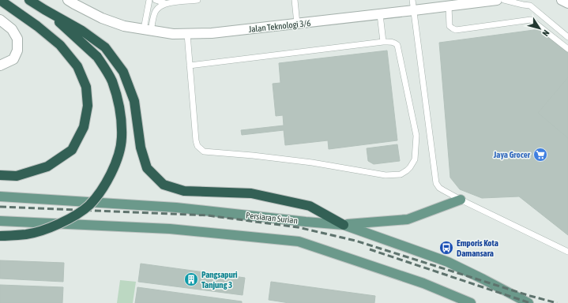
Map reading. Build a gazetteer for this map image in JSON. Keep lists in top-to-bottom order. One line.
{"streets":{"main road":["Persiaran Surian"],"street":["Jalan Teknologi 3/6"]},"places":{"supermarket":["Jaya Grocer"],"bus stop":["Emporis Kota Damansara"],"building":["Pangsapuri Tanjung 3"]},"north":"bottom right"}
